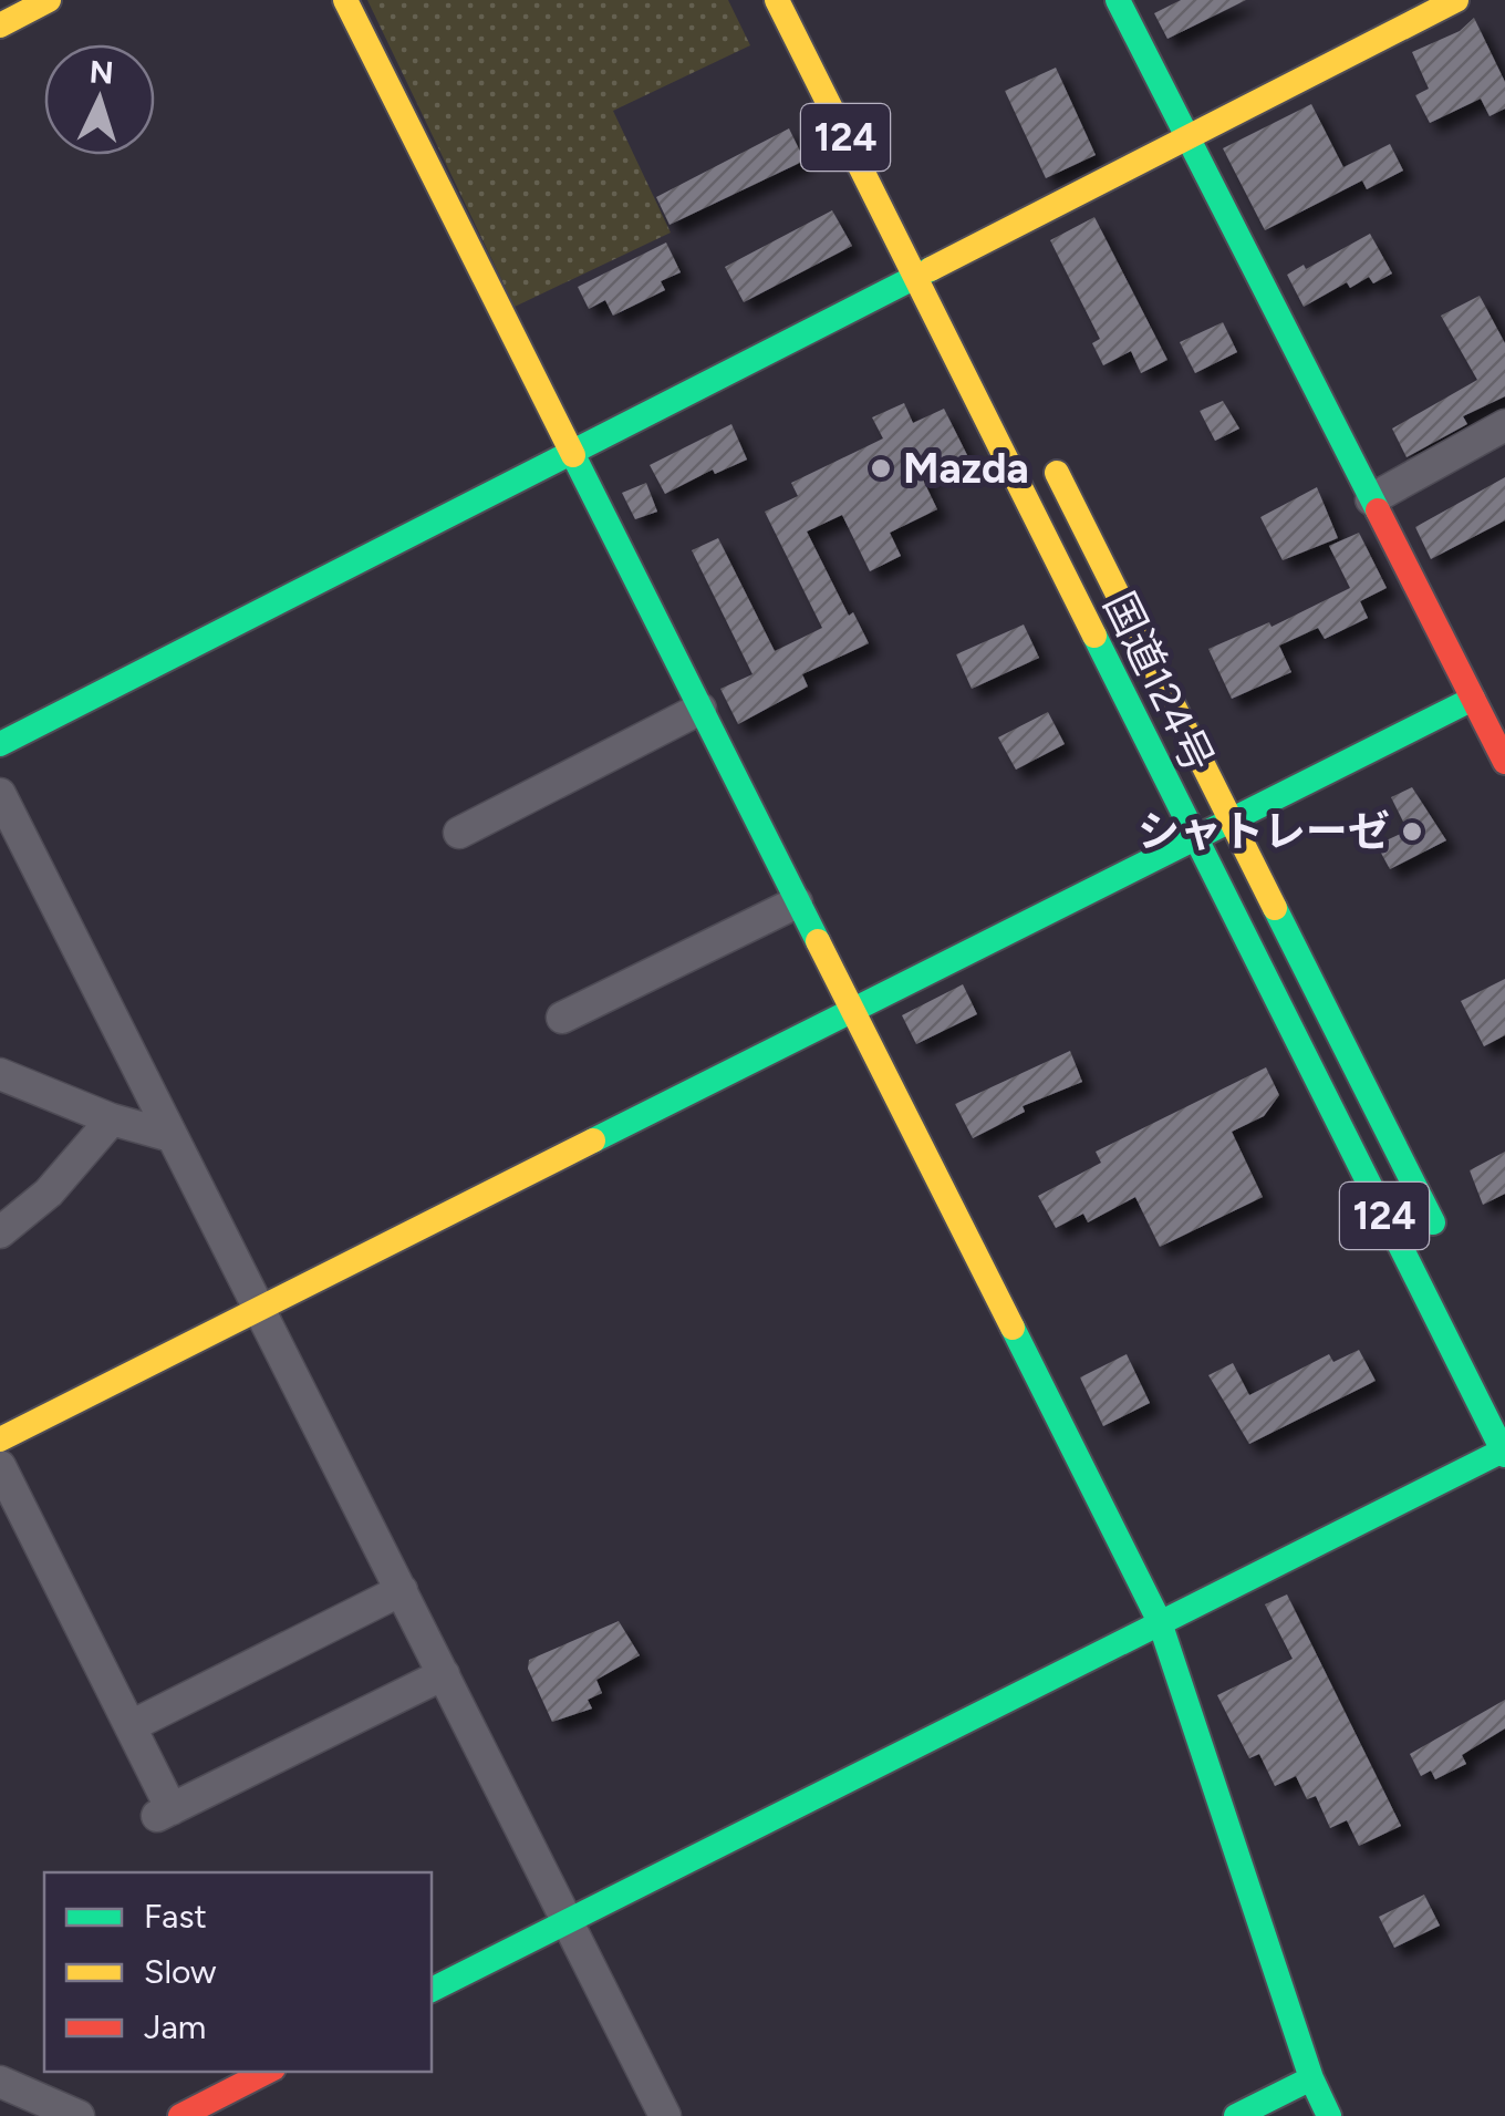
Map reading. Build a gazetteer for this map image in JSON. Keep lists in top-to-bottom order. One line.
{"streets":{"main road":["124","国道124号"]},"places":["Mazda","シャトレーゼ"],"legend":["Fast","Slow","Jam"],"north":"top"}
